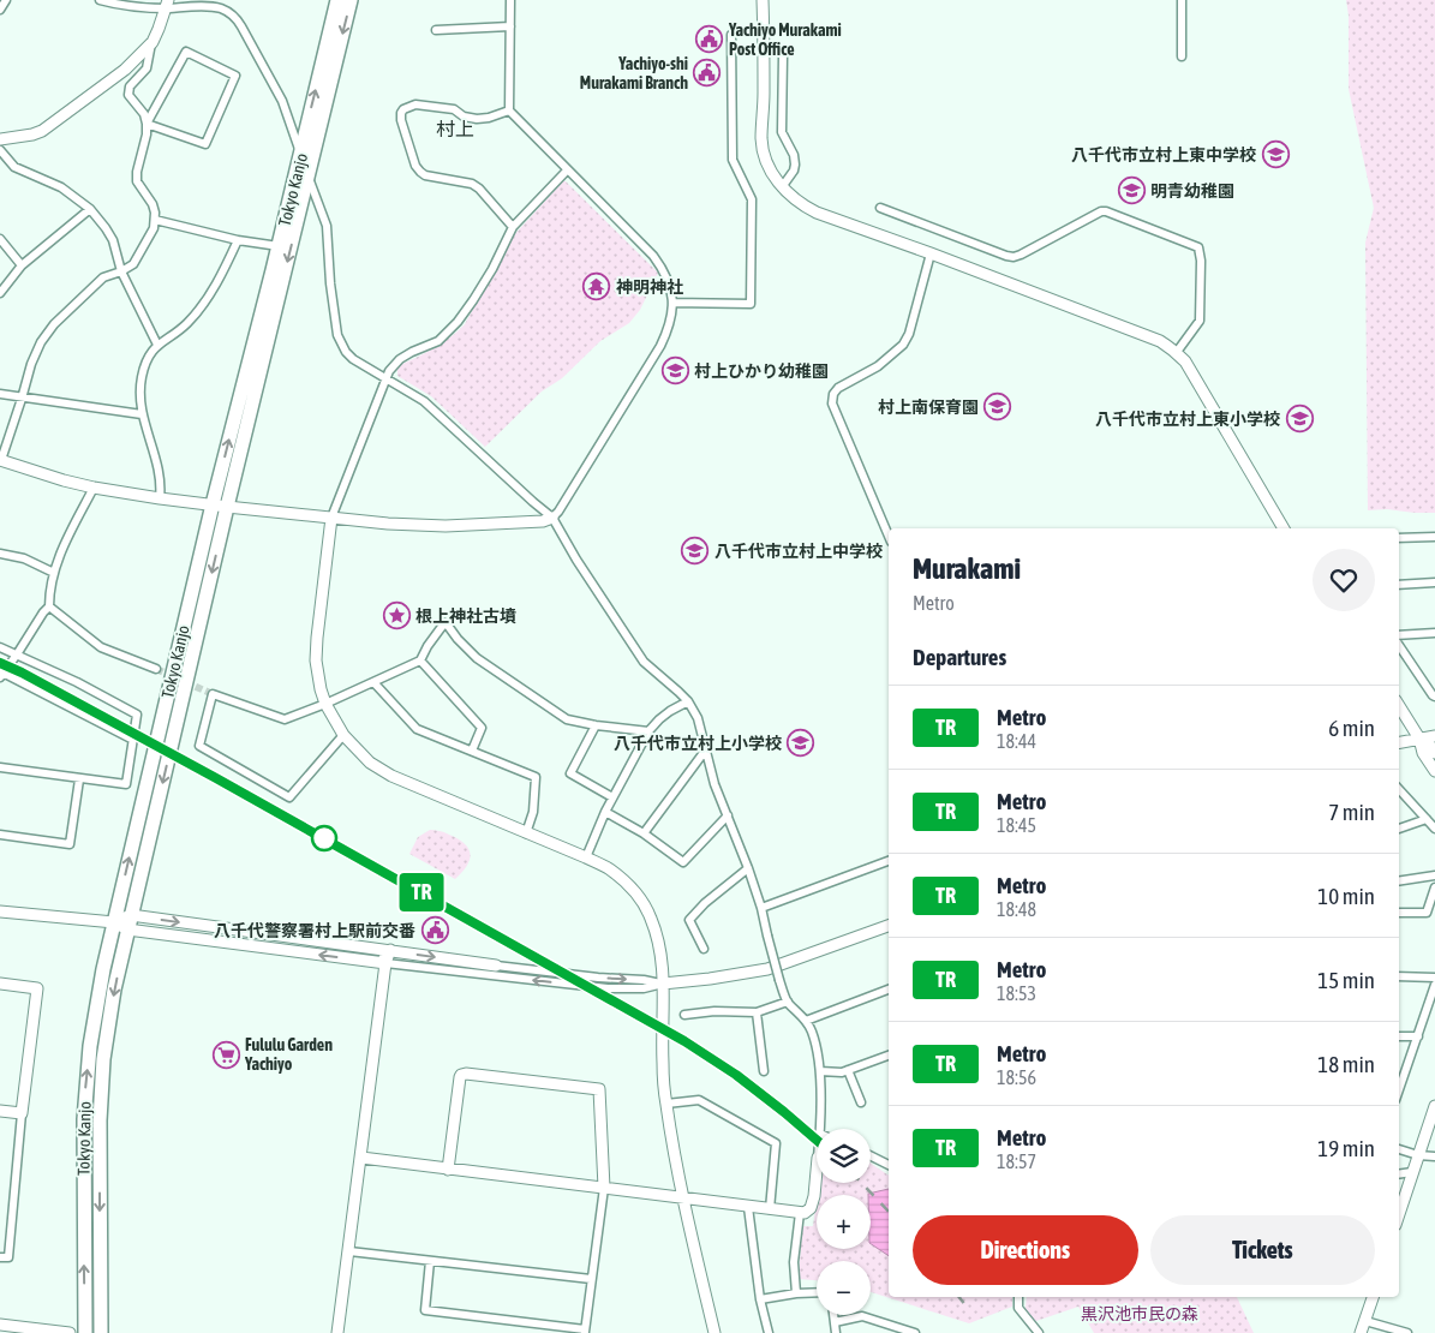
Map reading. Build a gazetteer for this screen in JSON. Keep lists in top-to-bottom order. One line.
{"streets":{"highway":["Tokyo Kanjo"]},"districts":["村上"],"parks":["黒沢池市民の森"],"places":{"public building":["Yachiyo Murakami Post Office","Yachiyo-shi Murakami Branch","八千代警察署村上駅前交番"],"school or university":["八千代市立村上東中学校","明青幼稚園","村上ひかり幼稚園","村上南保育園","八千代市立村上東小学校","八千代市立村上中学校","八千代市立村上小学校"],"temple":["神明神社"],"place":["根上神社古墳"],"supermarket":["Fululu Garden Yachiyo"]},"lines":["metro line TR"],"page":{"on_map":"TR","heading":[["Murakami","Metro"],"Departures"],"list":[{"mark":"TR","name":"Metro","note":"18:44","value":"6 min"},{"mark":"TR","name":"Metro","note":"18:45","value":"7 min"},{"mark":"TR","name":"Metro","note":"18:48","value":"10 min"},{"mark":"TR","name":"Metro","note":"18:53","value":"15 min"},{"mark":"TR","name":"Metro","note":"18:56","value":"18 min"},{"mark":"TR","name":"Metro","note":"18:57","value":"19 min"}],"map_buttons":["+","−"],"buttons":["Directions","Tickets"]}}
